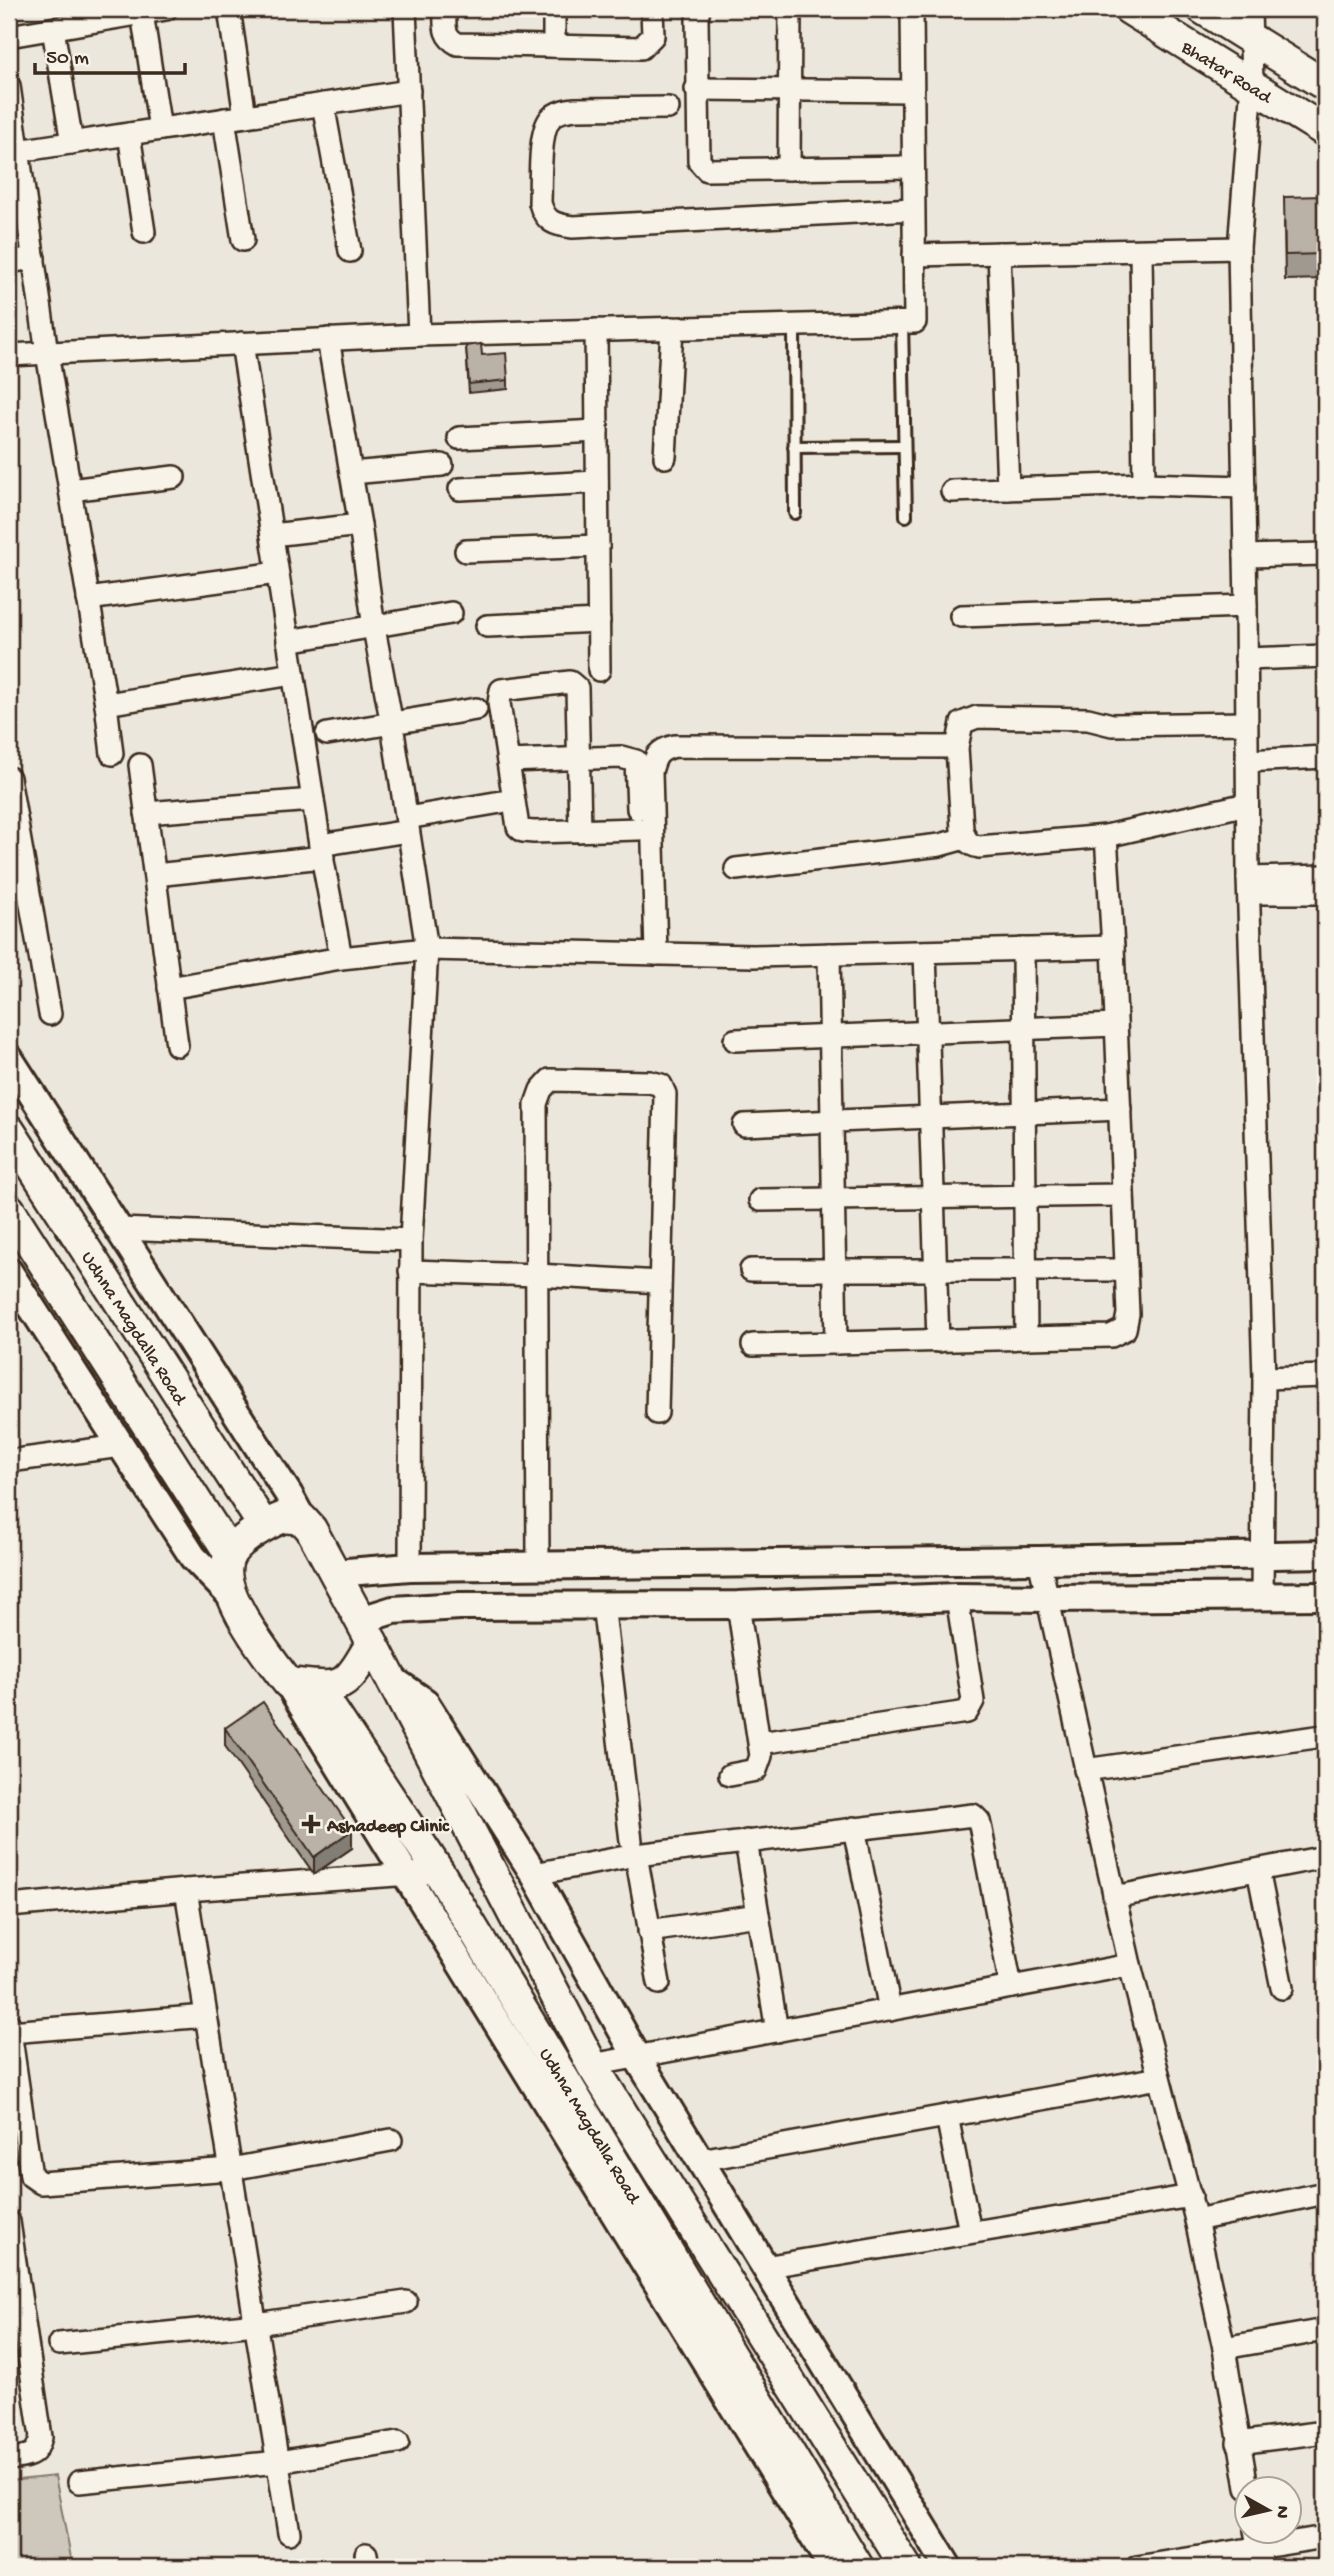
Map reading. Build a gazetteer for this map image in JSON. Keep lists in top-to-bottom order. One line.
{"streets":{"main road":["Bhatar Road","Udhna Magdalla Road"]},"places":{"health":["Ashadeep Clinic"]},"scale_bar":"50 m","north":"right"}
